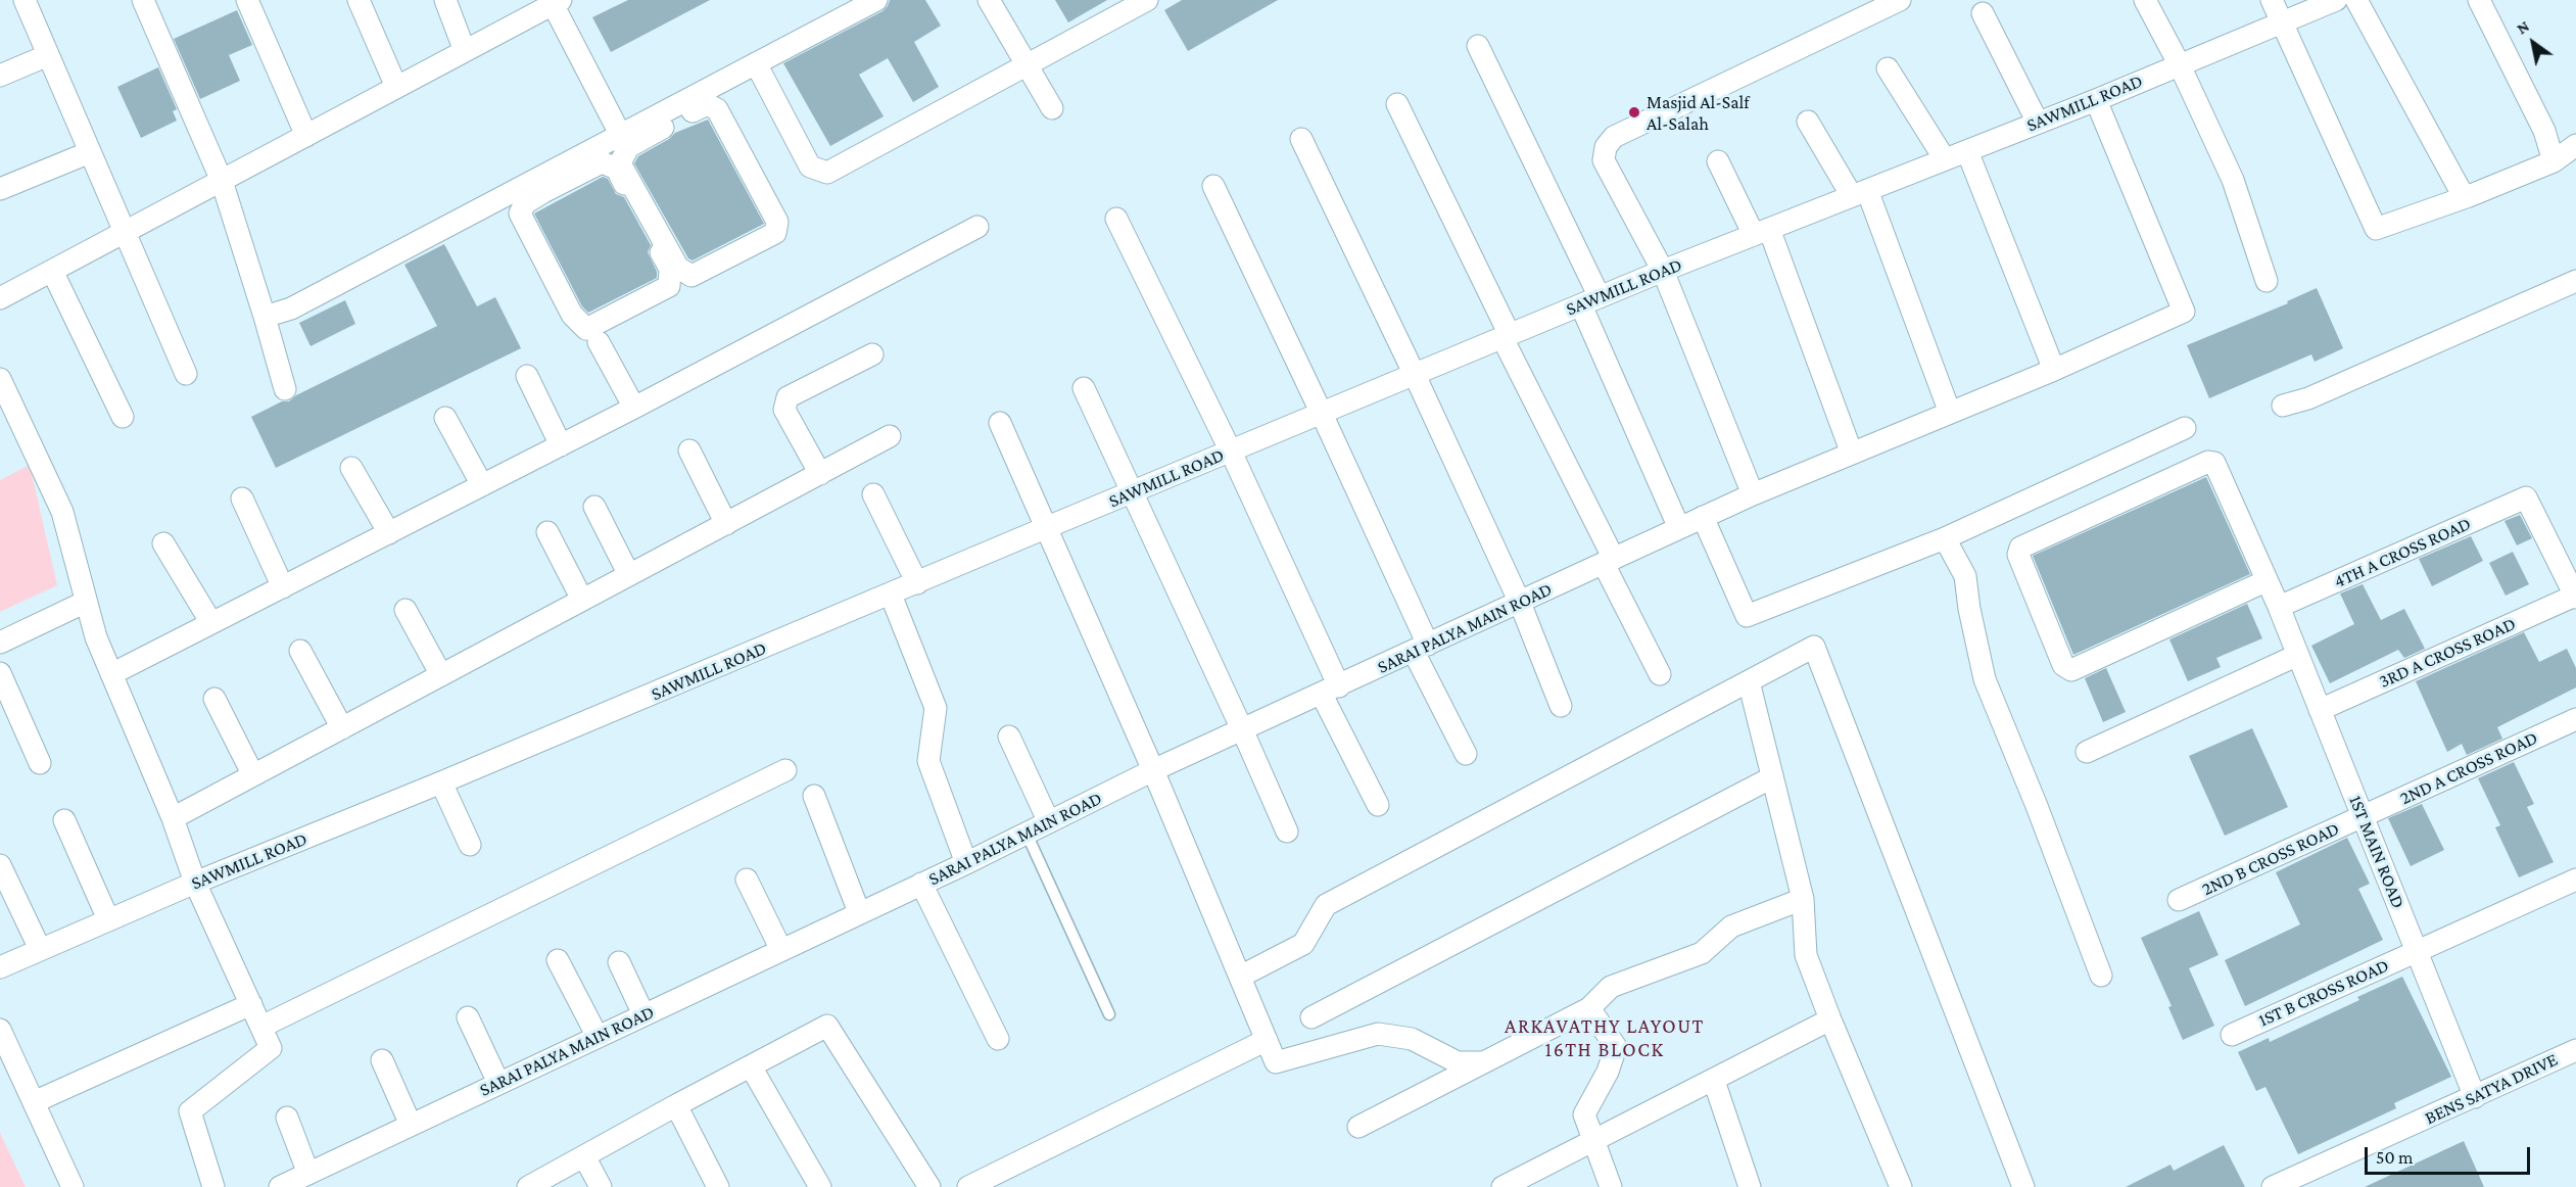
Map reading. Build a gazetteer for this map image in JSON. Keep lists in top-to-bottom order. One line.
{"streets":{"street":["SAWMILL ROAD","4TH A CROSS ROAD","SARAI PALYA MAIN ROAD","3RD A CROSS ROAD","2ND A CROSS ROAD","1ST MAIN ROAD","2ND B CROSS ROAD","1ST B CROSS ROAD","BENS SATYA DRIVE"]},"crossings":[["SAWMILL ROAD","SARAI PALYA MAIN ROAD"],["4TH A CROSS ROAD","3RD A CROSS ROAD"],["4TH A CROSS ROAD","1ST MAIN ROAD"],["3RD A CROSS ROAD","1ST MAIN ROAD"],["2ND A CROSS ROAD","1ST MAIN ROAD"],["2ND A CROSS ROAD","2ND B CROSS ROAD"],["1ST MAIN ROAD","2ND B CROSS ROAD"],["1ST MAIN ROAD","1ST B CROSS ROAD"],["1ST MAIN ROAD","BENS SATYA DRIVE"]],"districts":["ARKAVATHY LAYOUT 16TH BLOCK"],"places":["Masjid Al-Salf Al-Salah"],"scale_bar":"50 m","north":"top left"}
